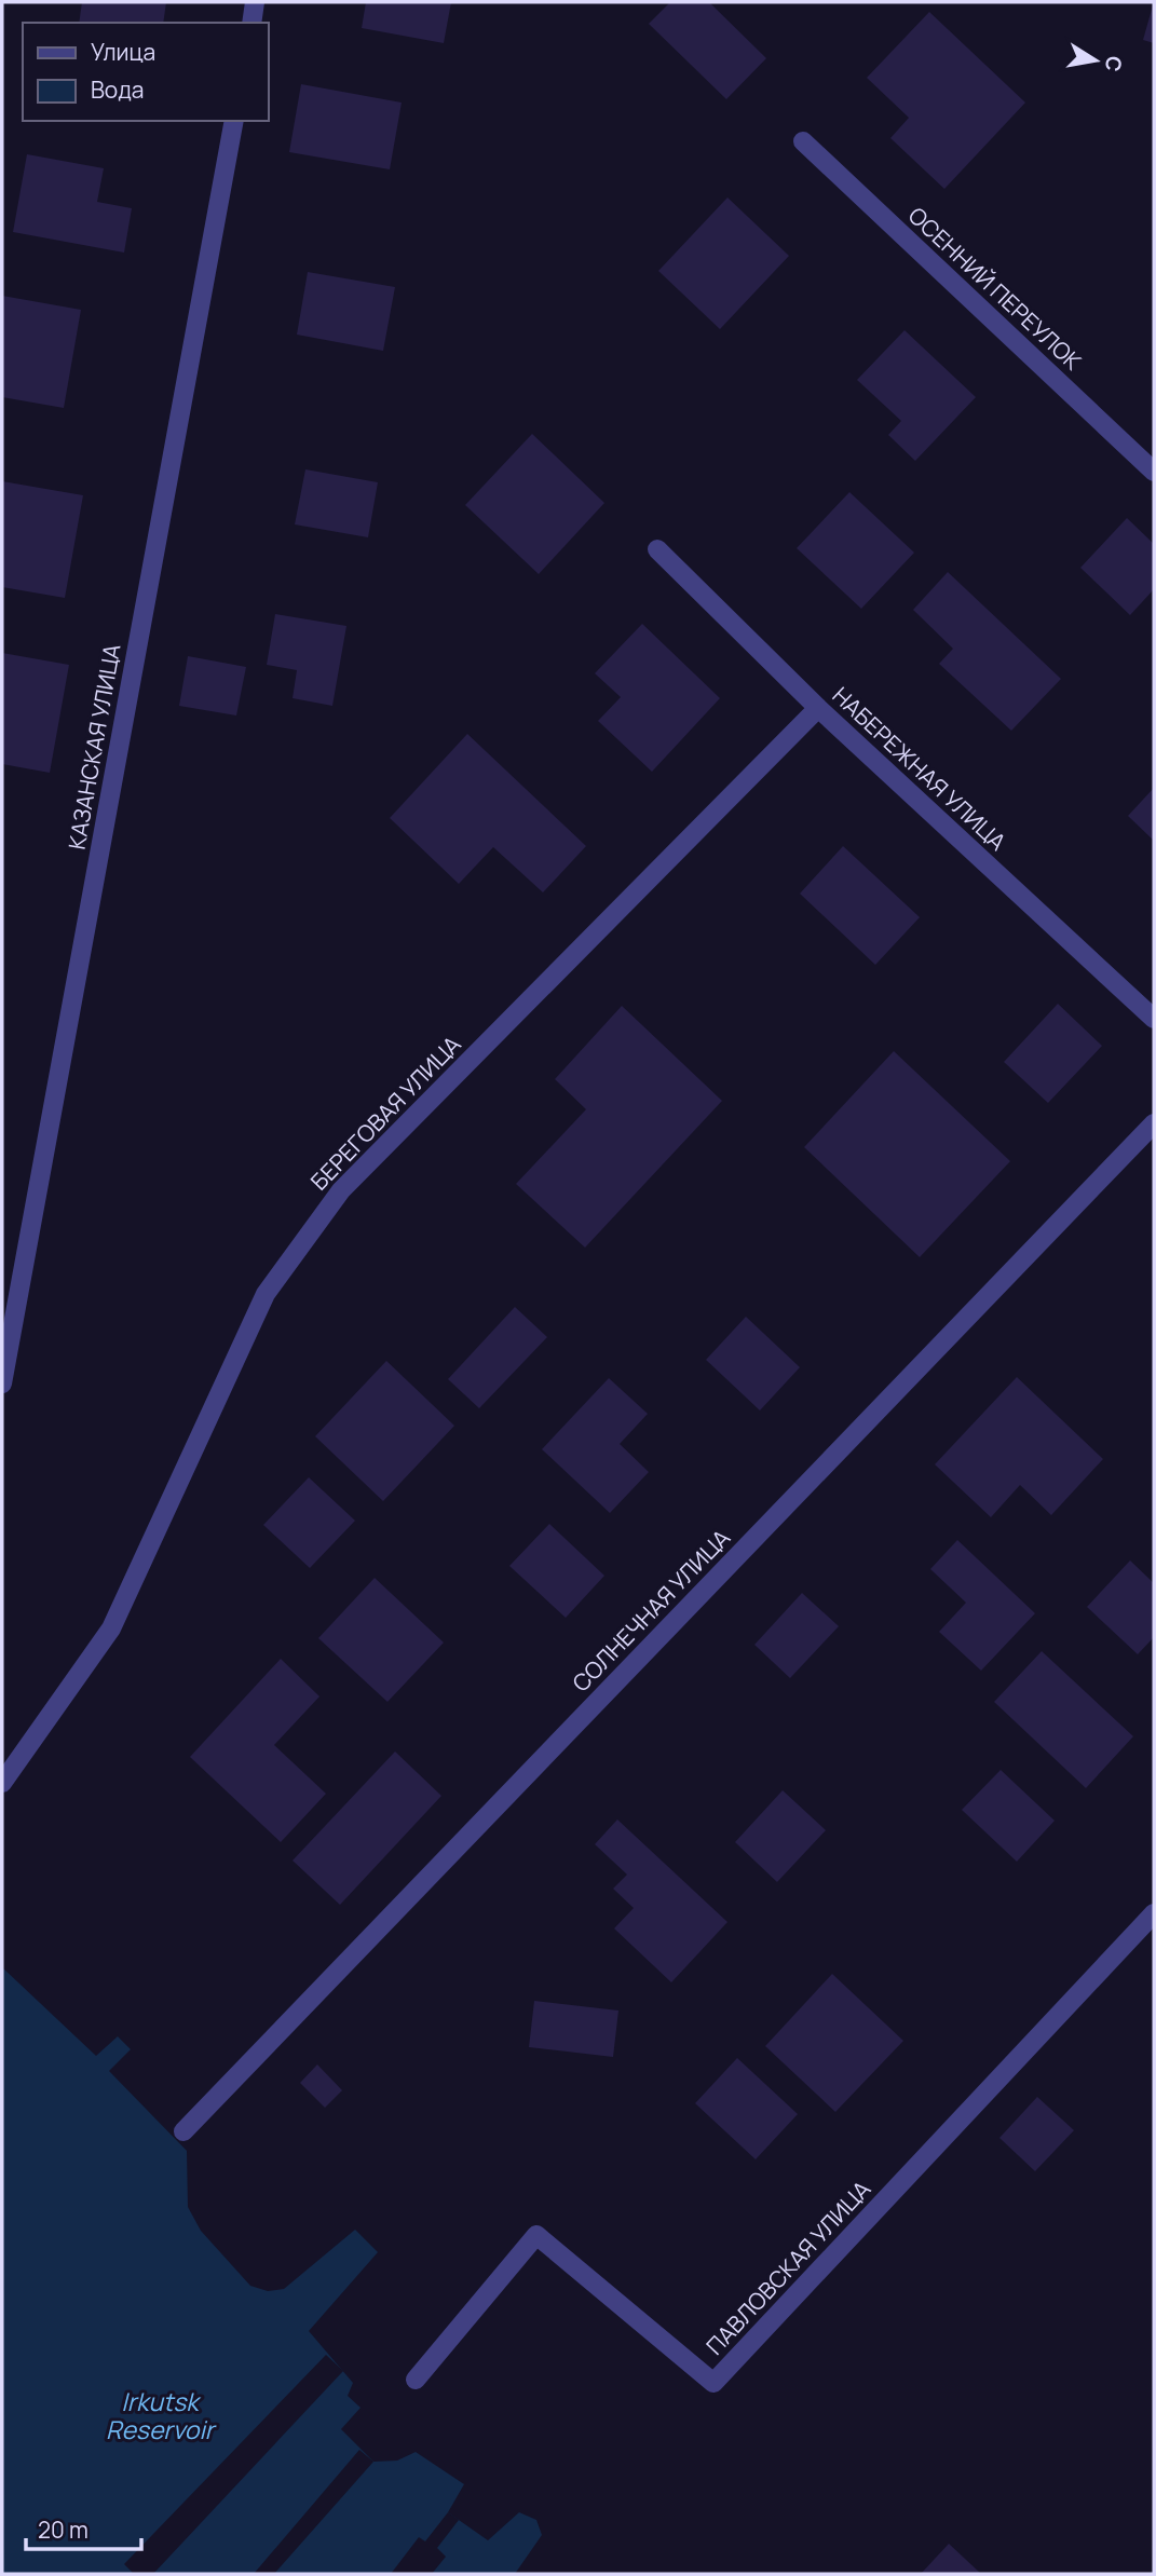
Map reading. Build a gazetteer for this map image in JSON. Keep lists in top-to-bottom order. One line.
{"streets":{"street":["ОСЕННИЙ ПЕРЕУЛОК","КАЗАНСКАЯ УЛИЦА","НАБЕРЕЖНАЯ УЛИЦА","БЕРЕГОВАЯ УЛИЦА","СОЛНЕЧНАЯ УЛИЦА","ПАВЛОВСКАЯ УЛИЦА"]},"crossings":[["НАБЕРЕЖНАЯ УЛИЦА","БЕРЕГОВАЯ УЛИЦА"]],"water":["Irkutsk Reservoir"],"legend":["Улица","Вода"],"scale_bar":"20 m","north":"right"}
